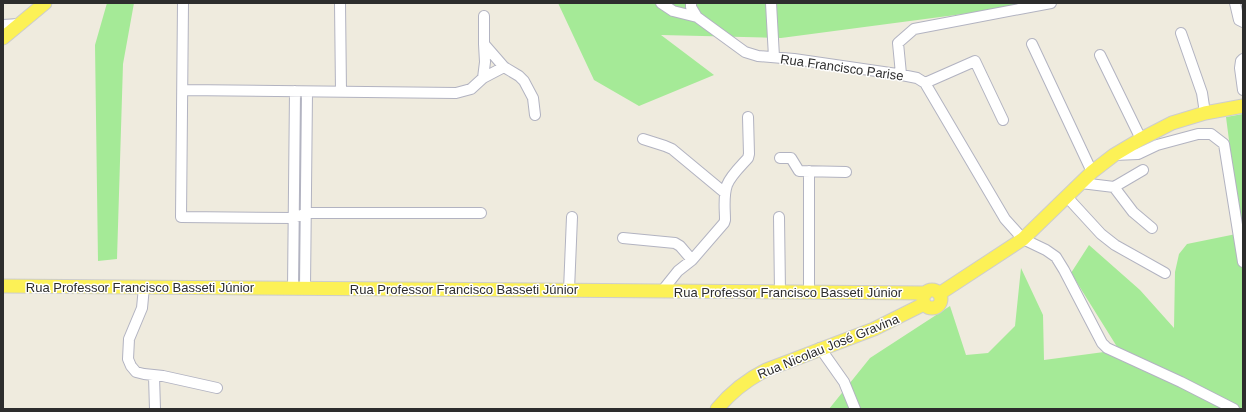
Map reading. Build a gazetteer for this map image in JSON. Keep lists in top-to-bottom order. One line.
{"streets":{"main road":["Rua Professor Francisco Basseti Júnior","Rua Nicolau José Gravina"],"street":["Rua Francisco Parise"]},"crossings":[["Rua Professor Francisco Basseti Júnior","Rua Nicolau José Gravina"]]}
